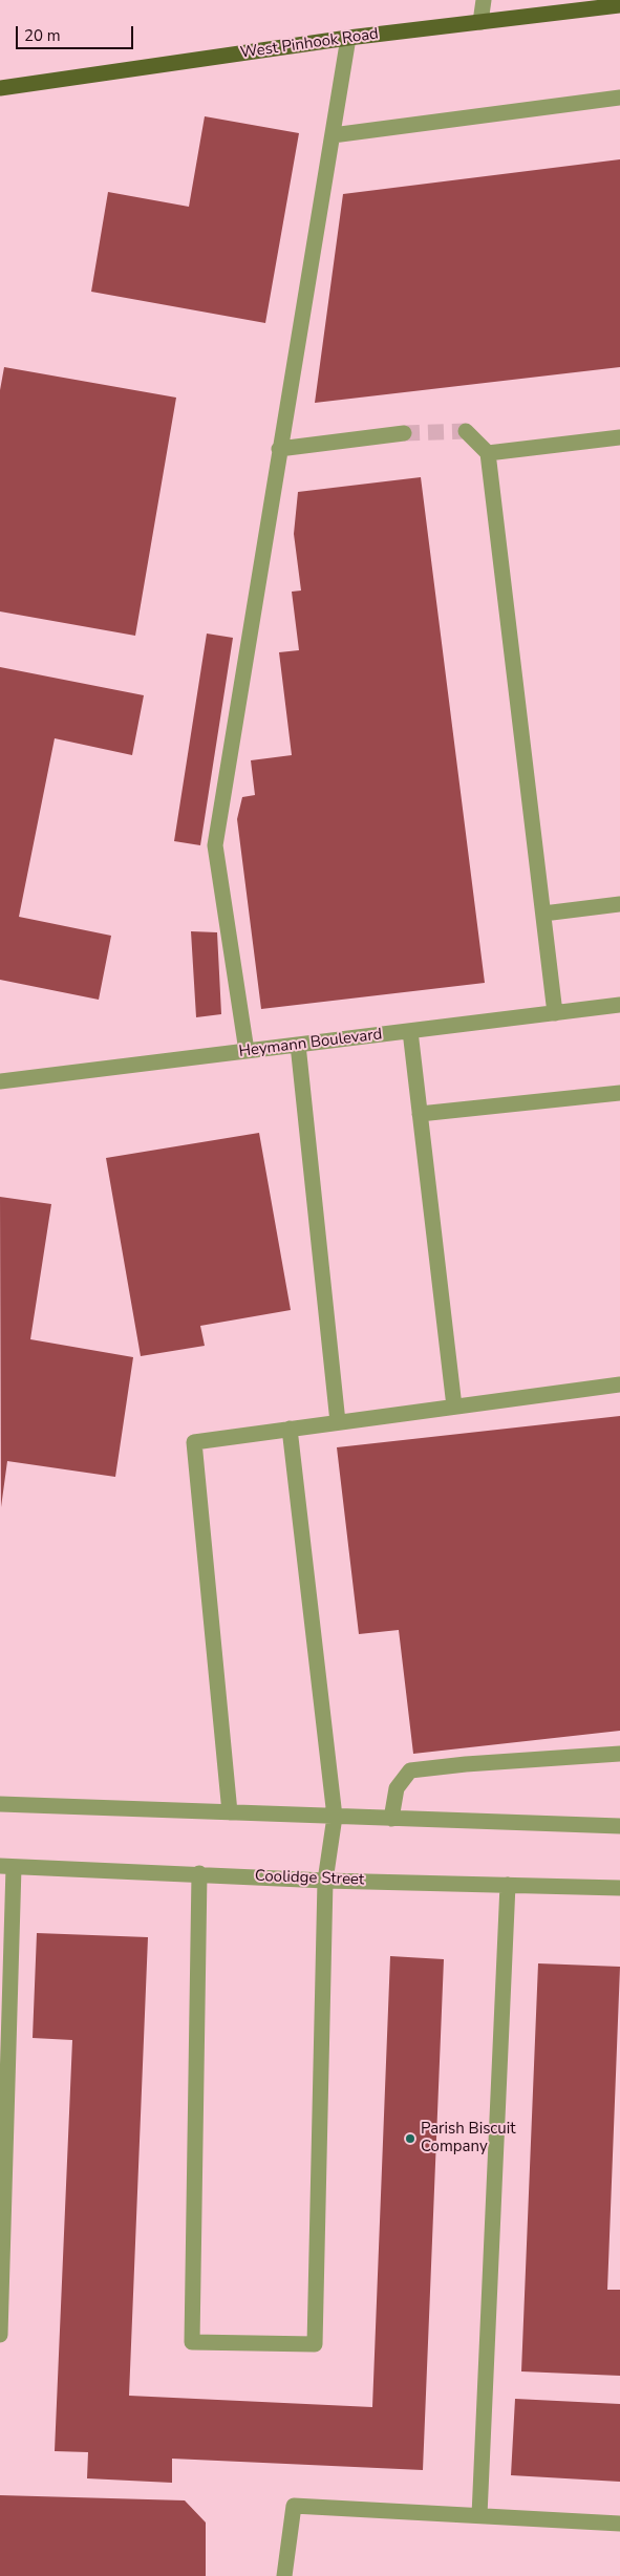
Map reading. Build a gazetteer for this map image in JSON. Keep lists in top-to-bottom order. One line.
{"streets":{"main road":["West Pinhook Road"],"street":["Heymann Boulevard","Coolidge Street"]},"places":["Parish Biscuit Company"],"scale_bar":"20 m"}
